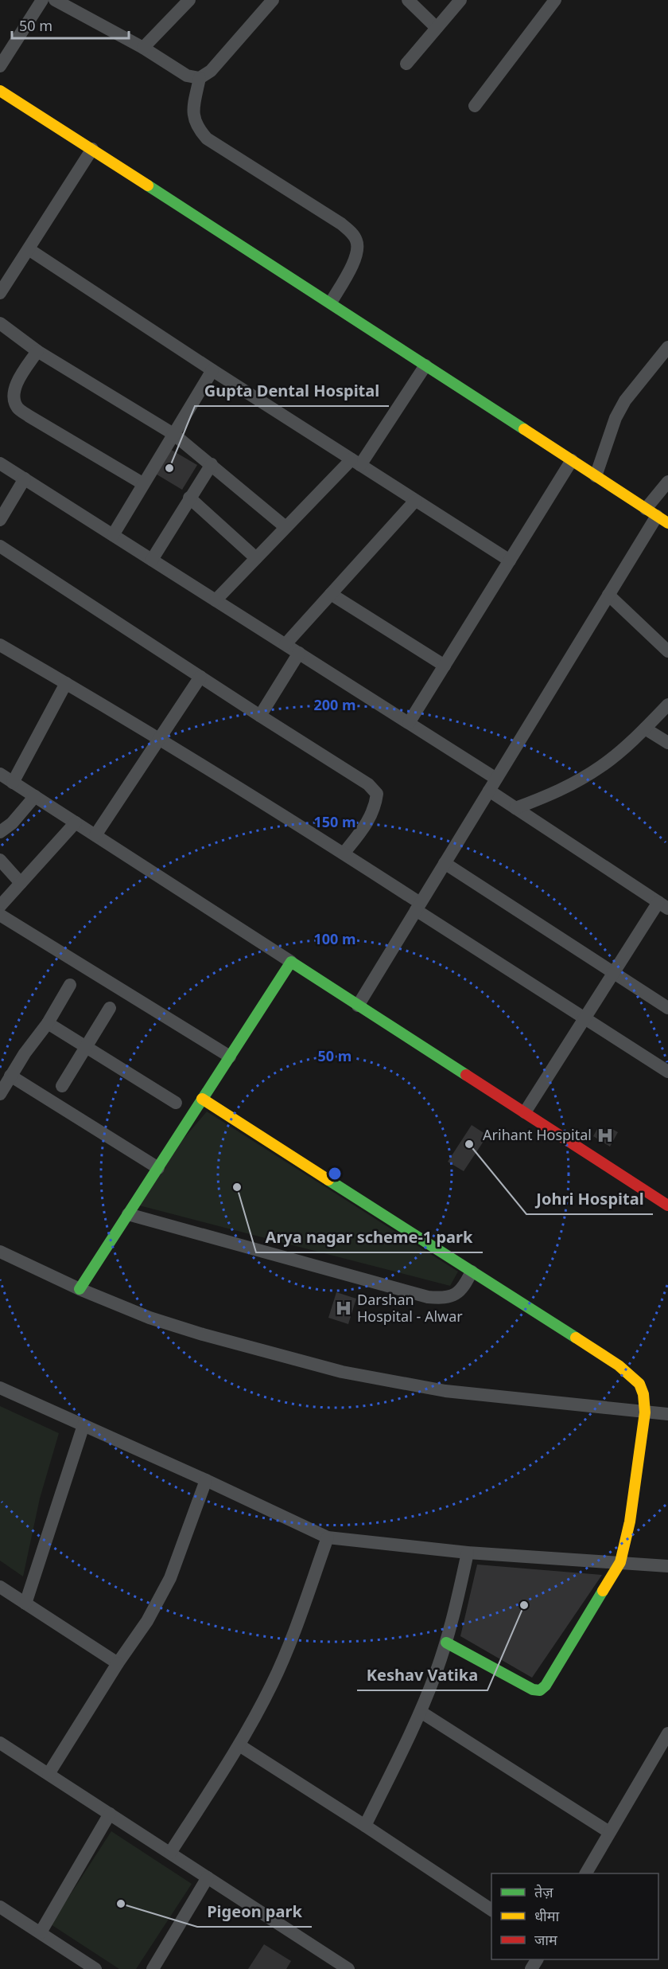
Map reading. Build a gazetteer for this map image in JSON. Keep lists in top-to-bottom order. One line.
{"places":{"other":["Gupta Dental Hospital","Johri Hospital","Arya nagar scheme-1 park","Keshav Vatika","Pigeon park"],"hospital":["Arihant Hospital","Darshan Hospital - Alwar"]},"legend":["तेज़","धीमा","जाम"],"scale_bar":"50 m","rings":["200 m","150 m","100 m","50 m"]}
